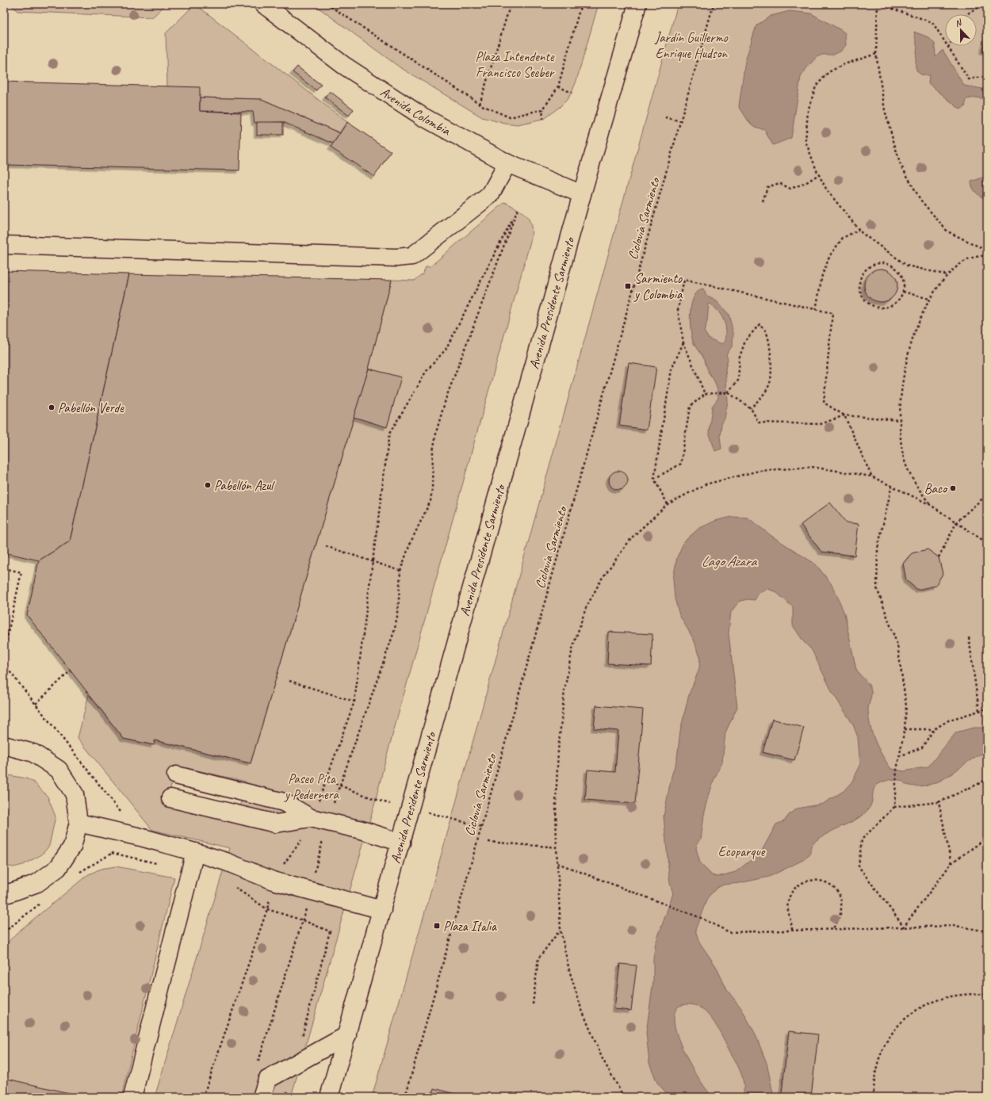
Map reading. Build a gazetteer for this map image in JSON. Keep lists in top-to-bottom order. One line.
{"streets":{"main road":["Avenida Colombia","Avenida Presidente Sarmiento"],"path":["Ciclovía Sarmiento"]},"crossings":[["Avenida Colombia","Avenida Presidente Sarmiento"]],"water":["Lago Azara"],"parks":["Jardín Guillermo Enrique Hudson","Plaza Intendente Francisco Seeber","Paseo Pita y Pedernera","Ecoparque"],"places":{"transit":["Sarmiento y Colombia","Plaza Italia"],"other":["Pabellón Verde","Pabellón Azul","Baco"]},"north":"top"}
